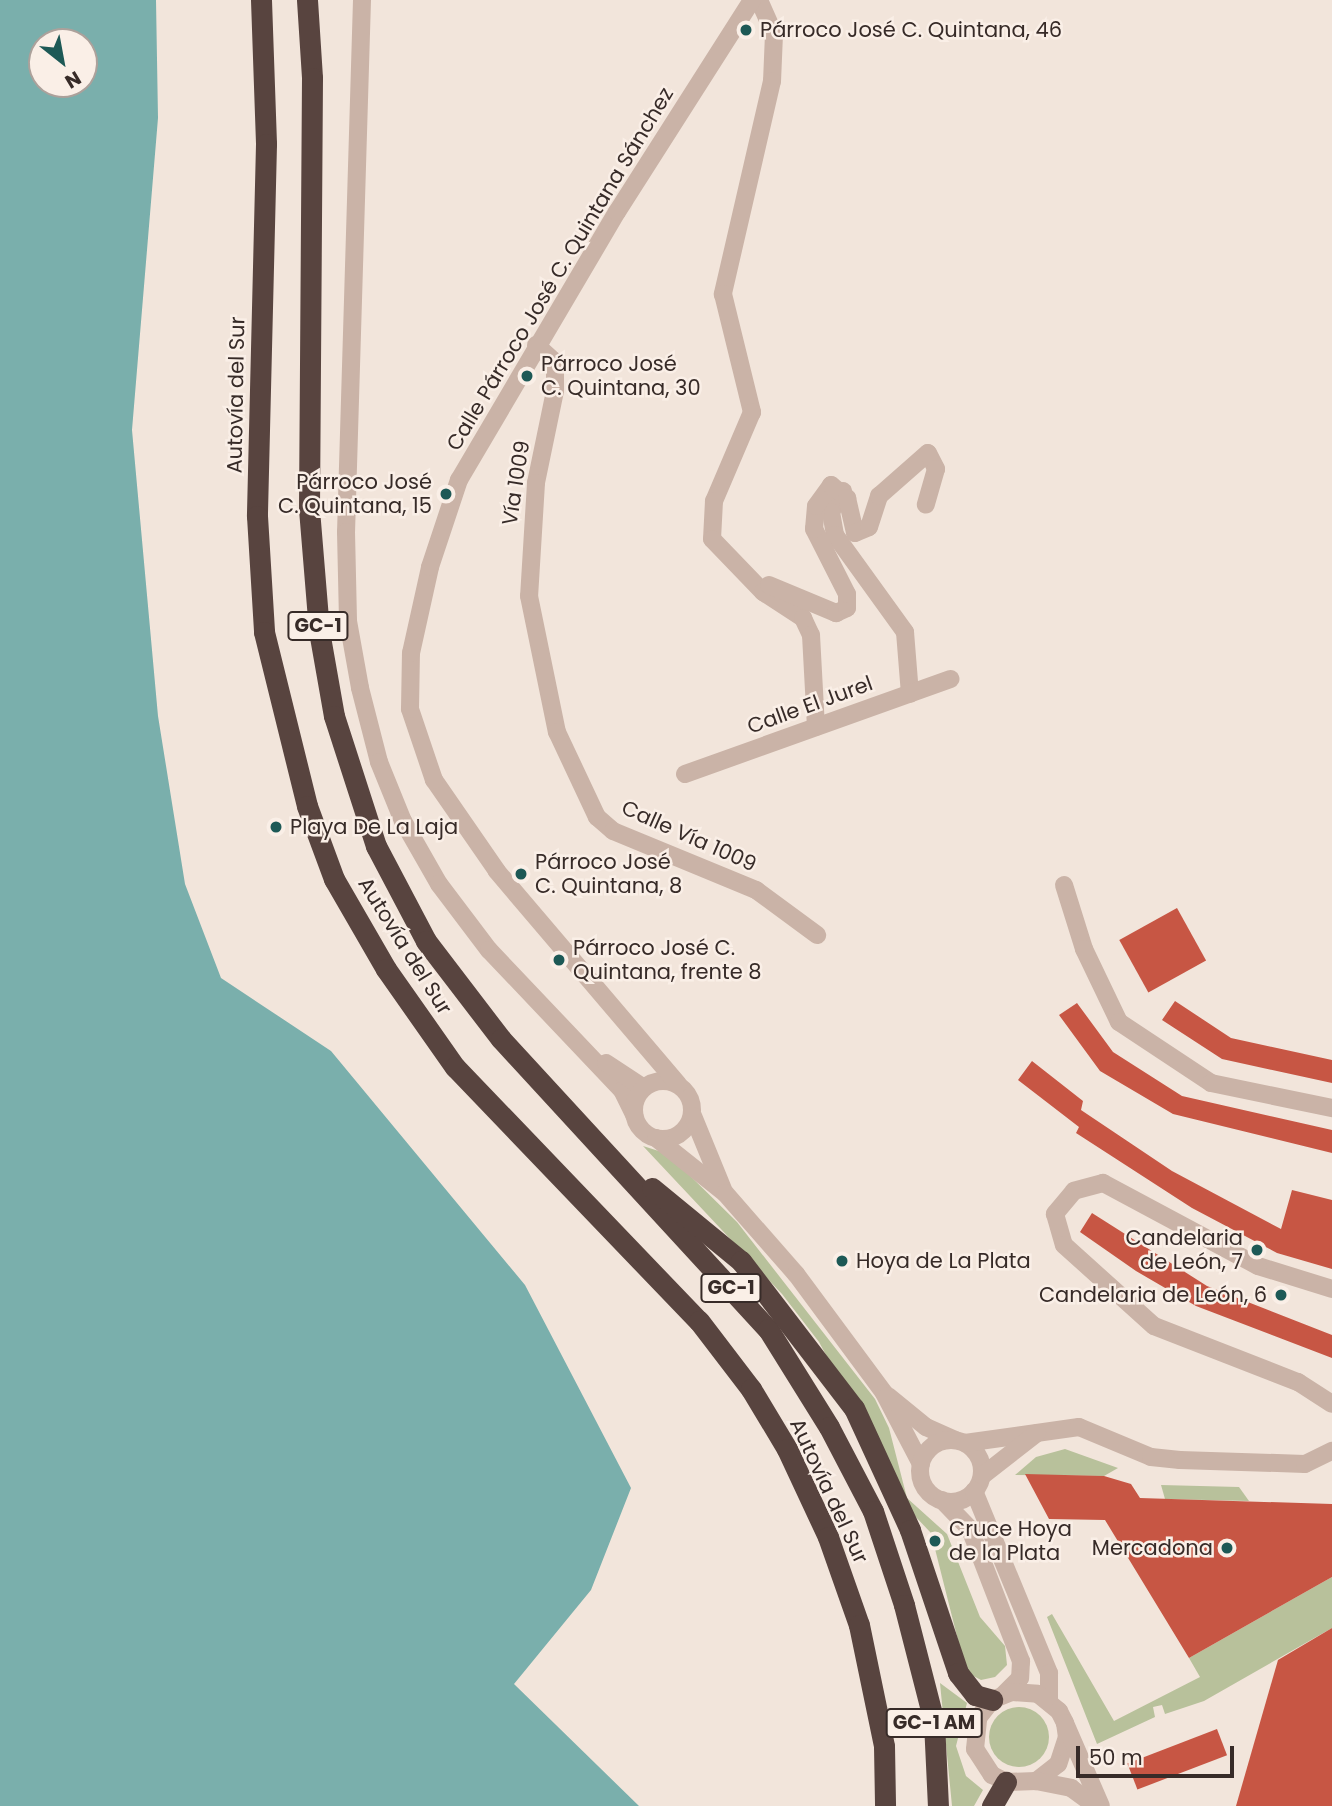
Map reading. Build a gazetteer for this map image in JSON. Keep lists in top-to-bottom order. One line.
{"streets":{"highway":["Autovía del Sur","GC-1","GC-1 AM"],"street":["Calle Párroco José C. Quintana Sánchez","Vía 1009","Calle El Jurel","Calle Vía 1009"]},"crossings":[["Calle Párroco José C. Quintana Sánchez","Vía 1009"],["Autovía del Sur","GC-1 AM"],["Vía 1009","Calle Vía 1009"]],"places":["Párroco José C. Quintana, 46","Párroco José C. Quintana, 30","Párroco José C. Quintana, 15","Playa De La Laja","Párroco José C. Quintana, 8","Párroco José C. Quintana, frente 8","Candelaria de León, 7","Hoya de La Plata","Candelaria de León, 6","Cruce Hoya de la Plata","Mercadona"],"scale_bar":"50 m","north":"bottom right"}
